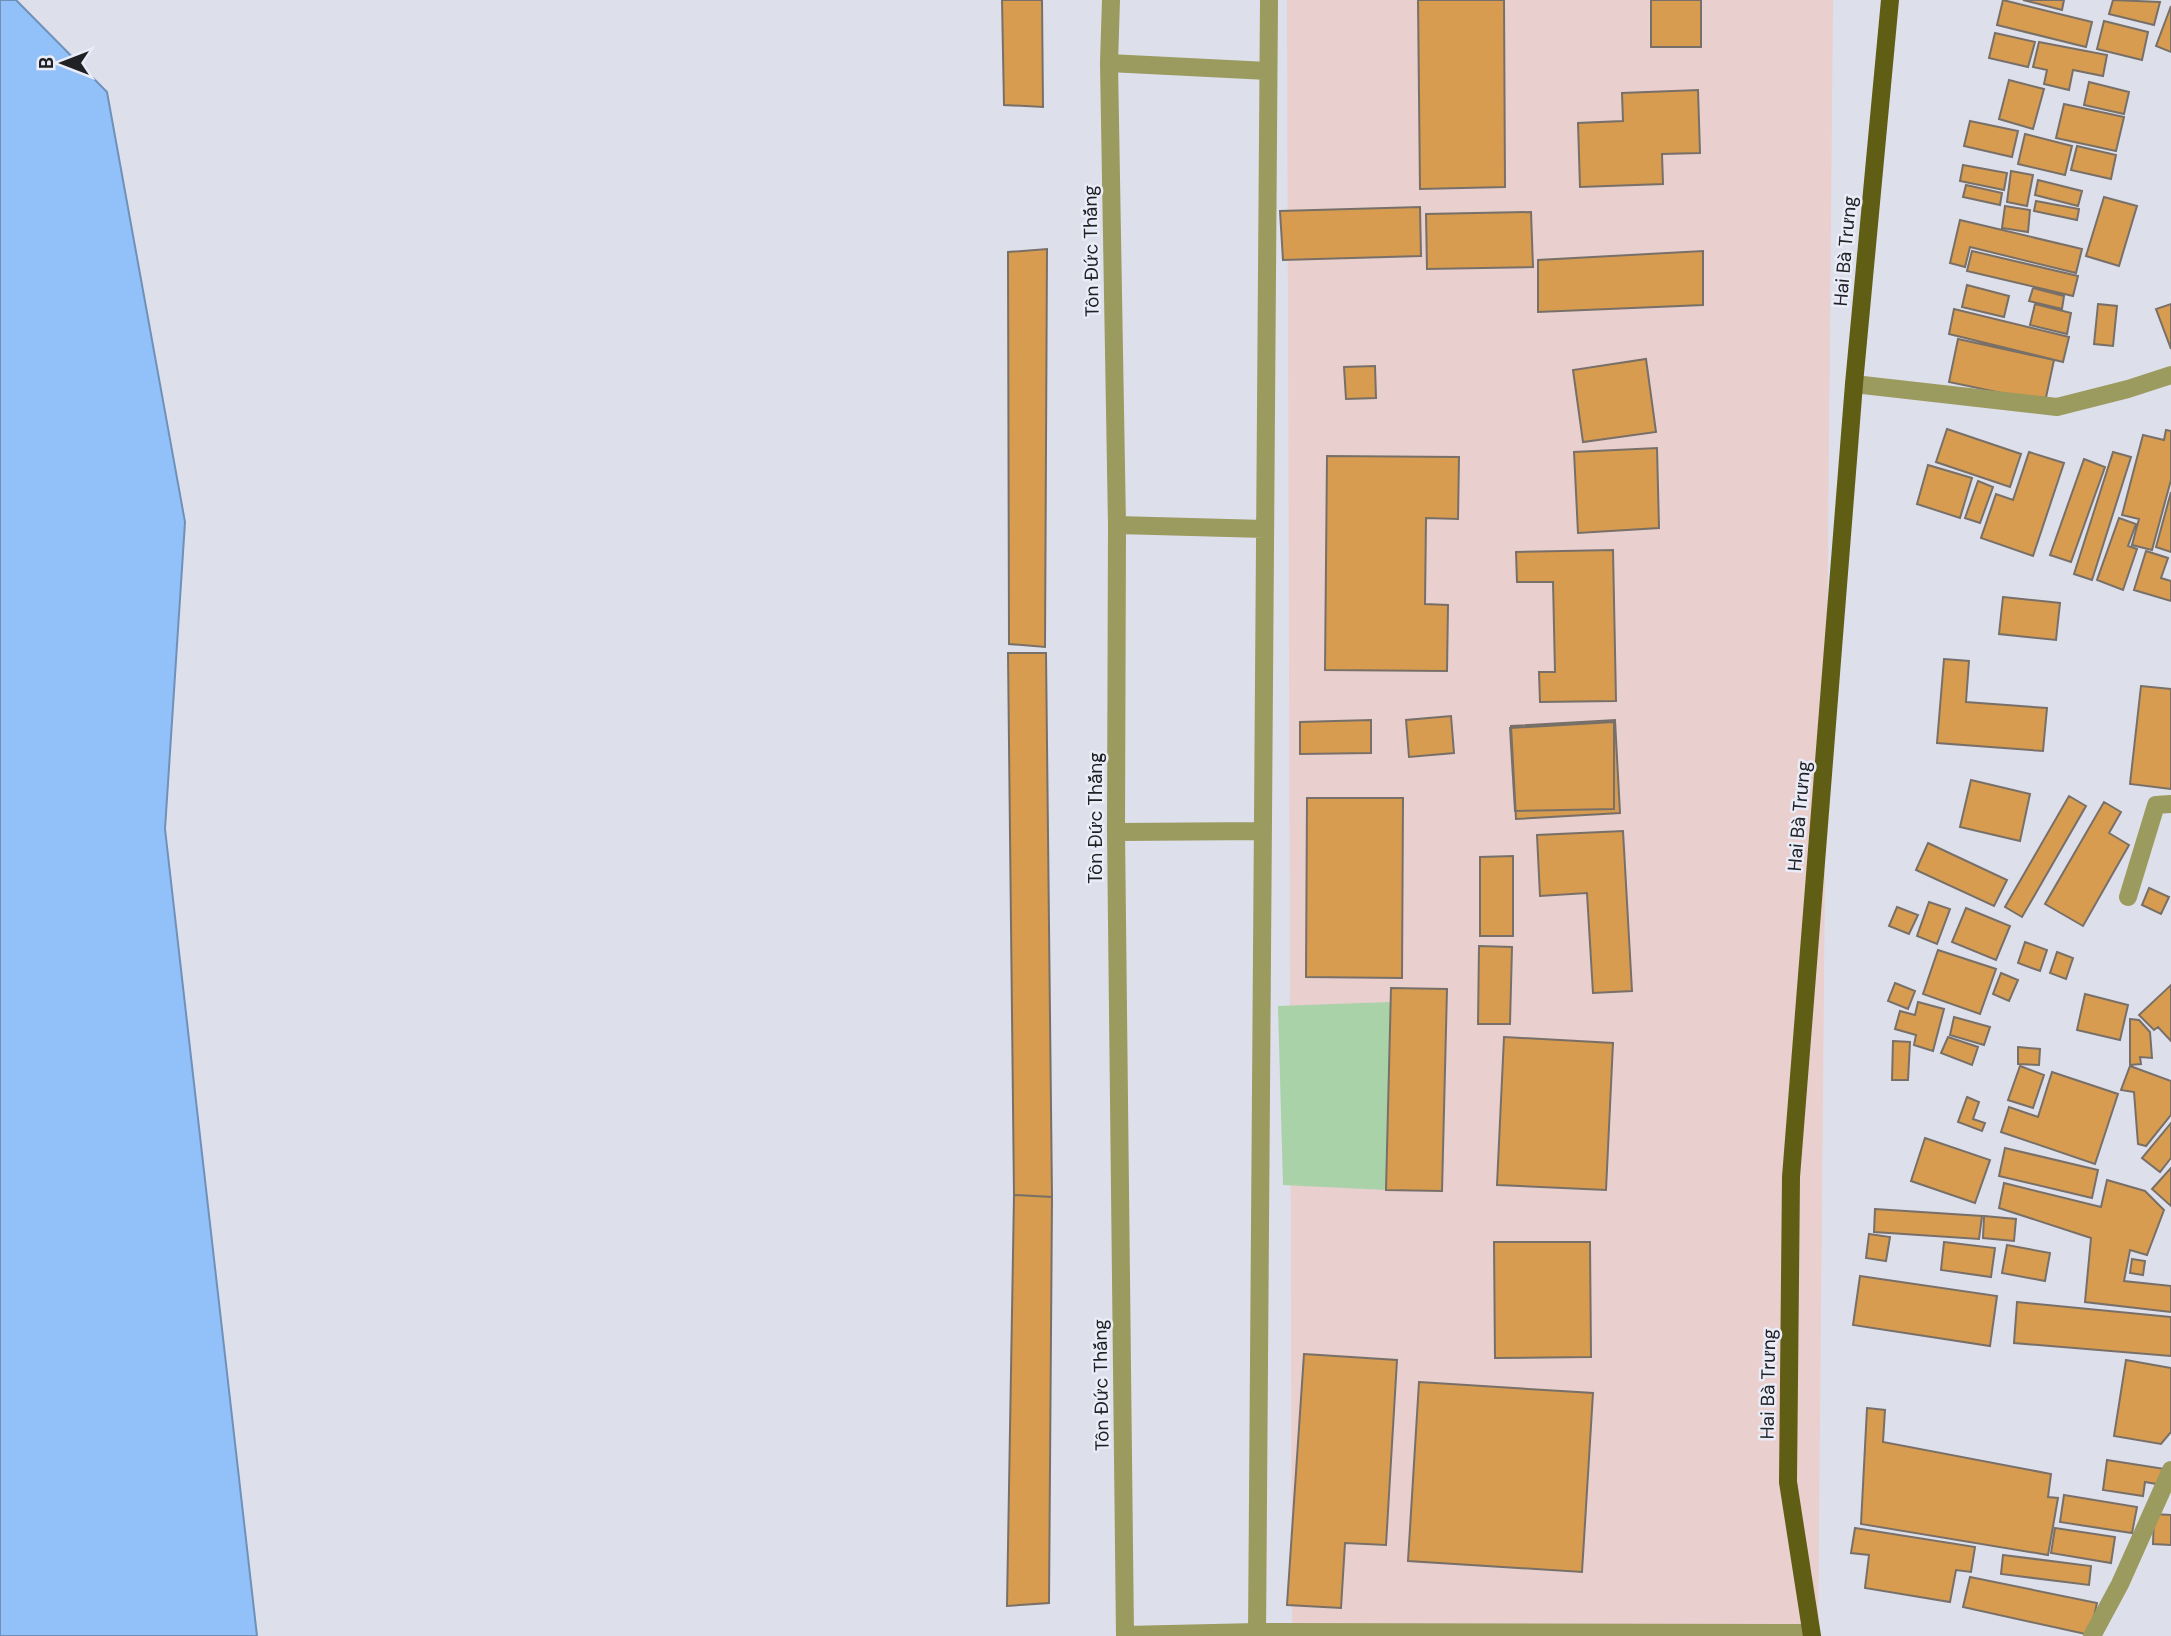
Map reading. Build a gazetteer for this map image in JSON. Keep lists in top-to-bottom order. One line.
{"streets":{"main road":["Hai Bà Trưng"],"street":["Tôn Đức Thắng"]},"north":"left"}
